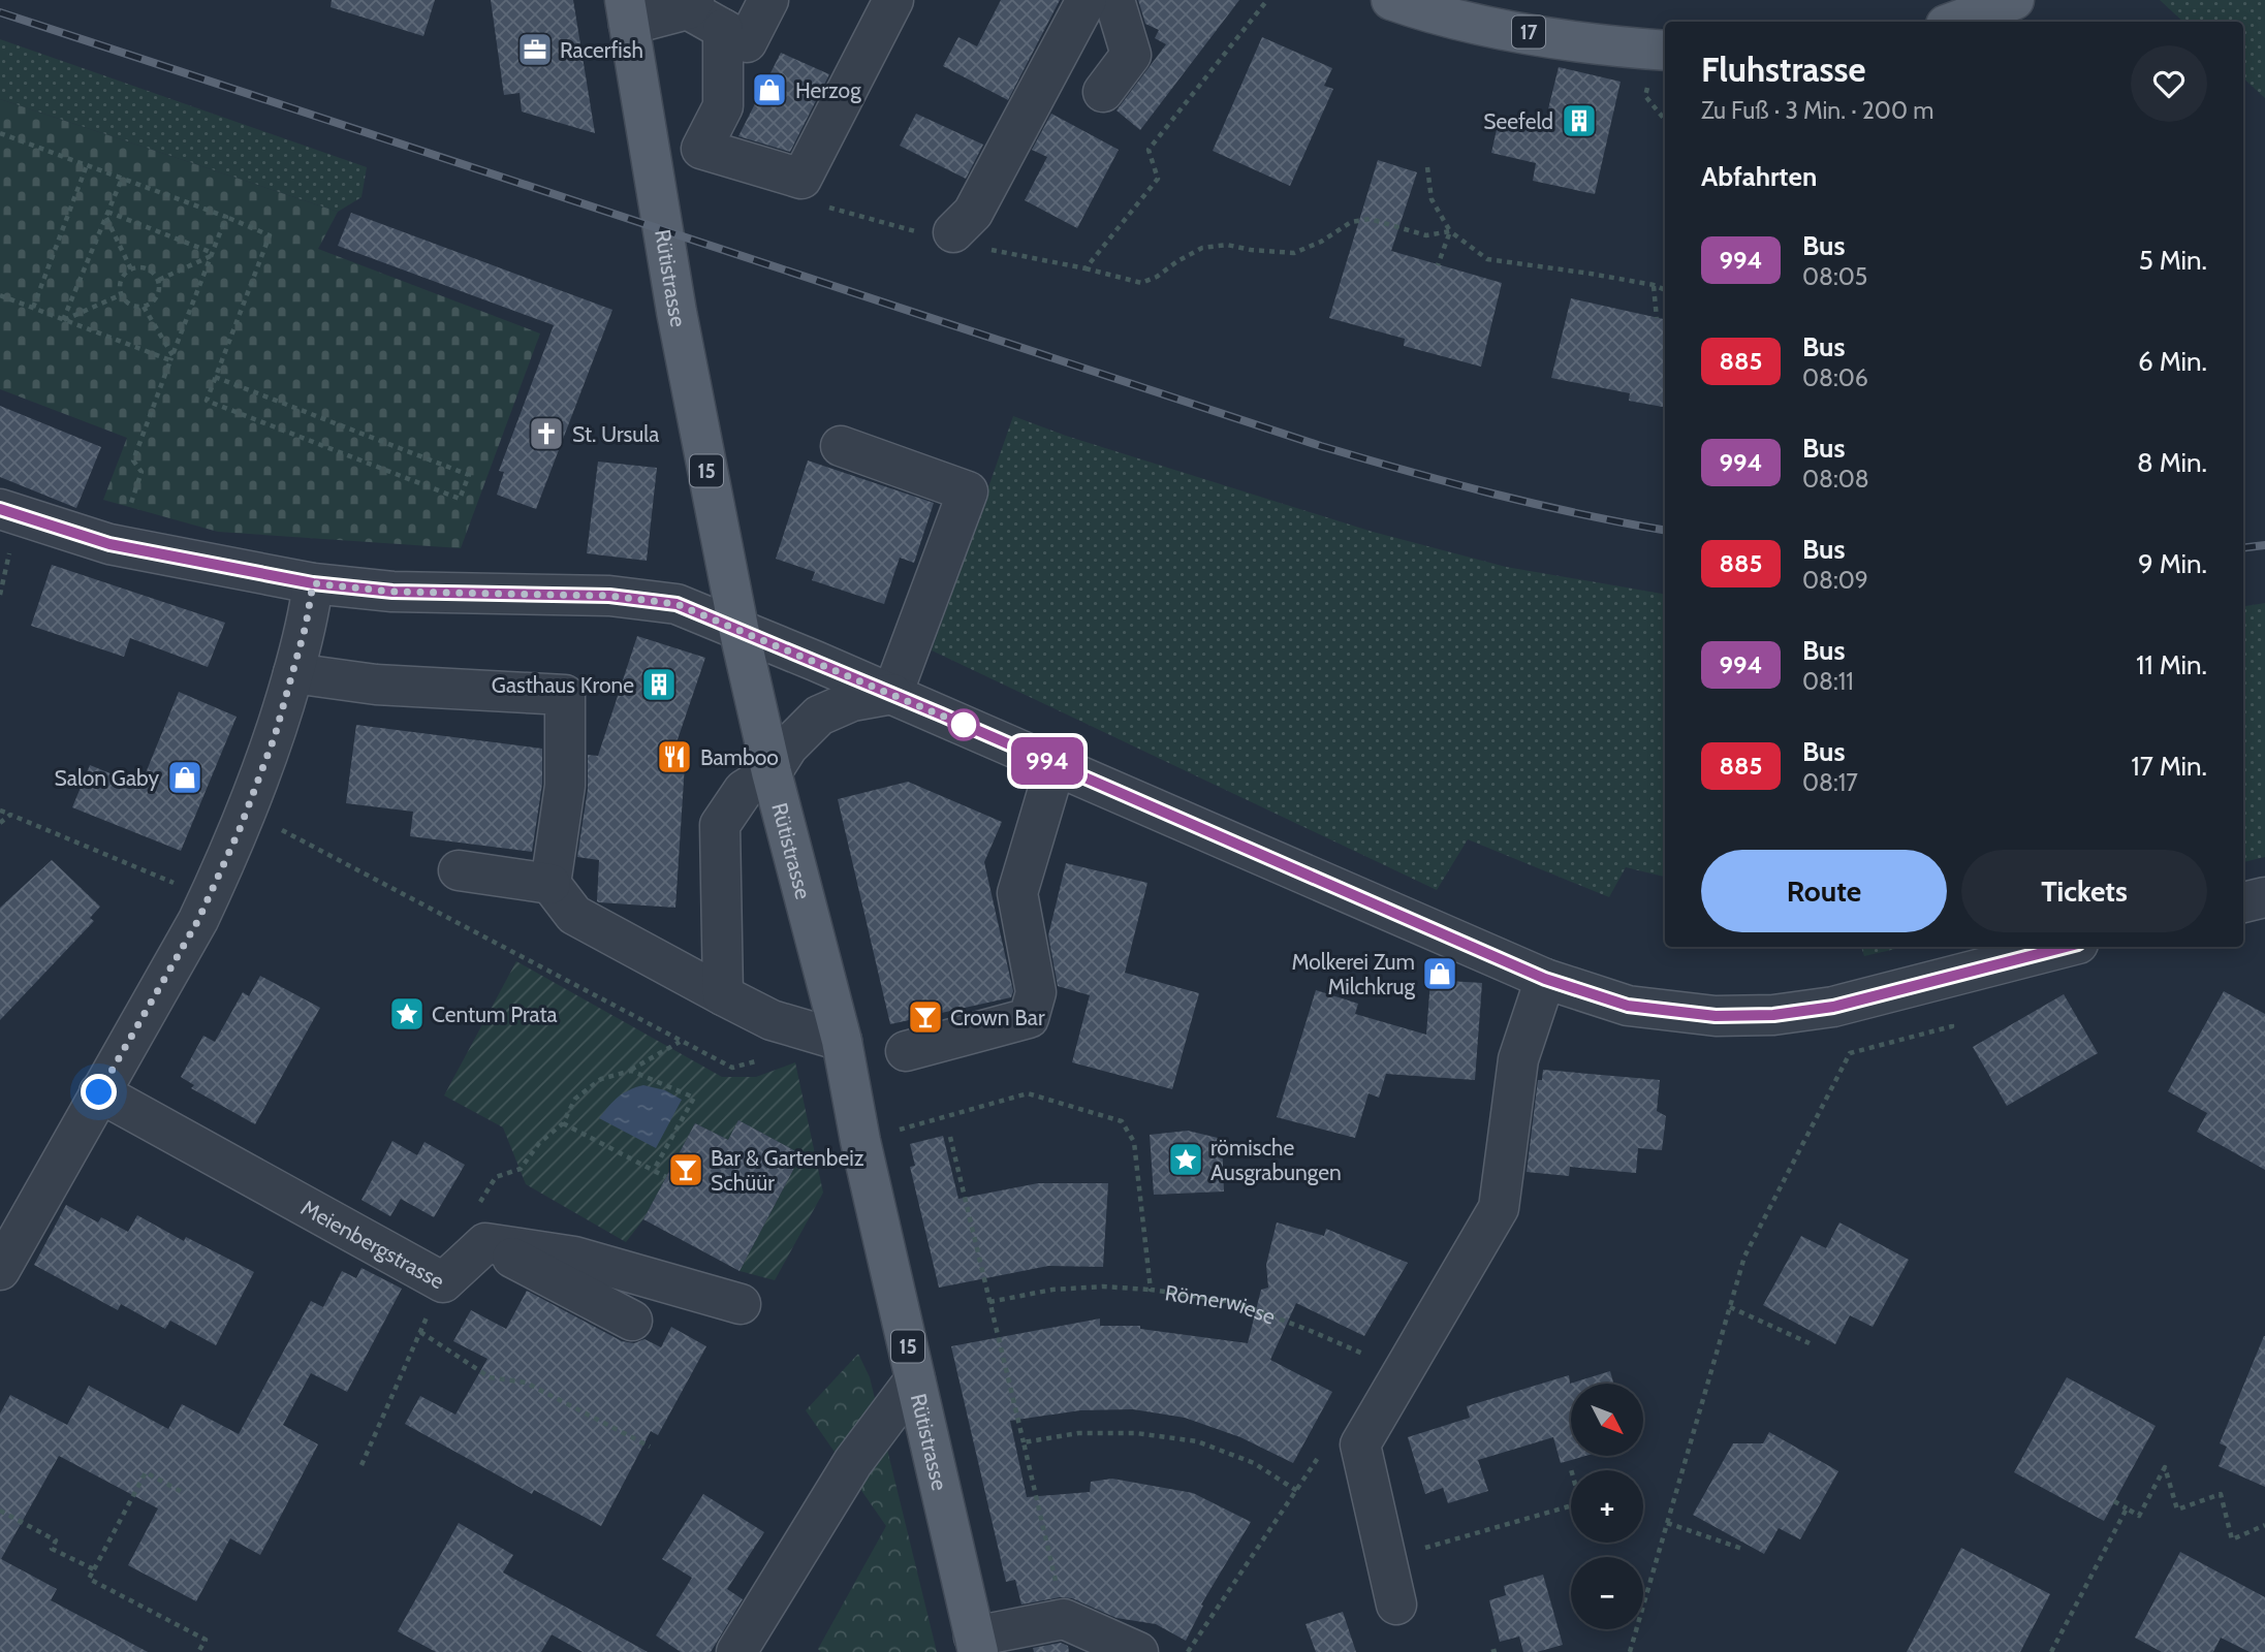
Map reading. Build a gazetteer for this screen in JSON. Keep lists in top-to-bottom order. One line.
{"streets":{"main road":["17","Rütistrasse","15"],"street":["Meienbergstrasse"],"path":["Römerwiese"]},"crossings":[["Rütistrasse","Römerwiese"]],"places":{"office":["Racerfish"],"shop":["Herzog","Salon Gaby","Molkerei Zum Milchkrug"],"building":["Seefeld","Gasthaus Krone"],"church":["St. Ursula"],"restaurant":["Bamboo"],"place":["Centum Prata","römische Ausgrabungen"],"bar":["Crown Bar","Bar & Gartenbeiz Schüür"]},"lines":["bus line 994"],"north":"bottom right","page":{"on_map":"994","heading":[["Fluhstrasse","Zu Fuß · 3 Min. · 200 m"],"Abfahrten"],"list":[{"mark":"994","name":"Bus","note":"08:05","value":"5 Min."},{"mark":"885","name":"Bus","note":"08:06","value":"6 Min."},{"mark":"994","name":"Bus","note":"08:08","value":"8 Min."},{"mark":"885","name":"Bus","note":"08:09","value":"9 Min."},{"mark":"994","name":"Bus","note":"08:11","value":"11 Min."},{"mark":"885","name":"Bus","note":"08:17","value":"17 Min."}],"buttons":["Route","Tickets"],"map_buttons":["+","−"]}}
